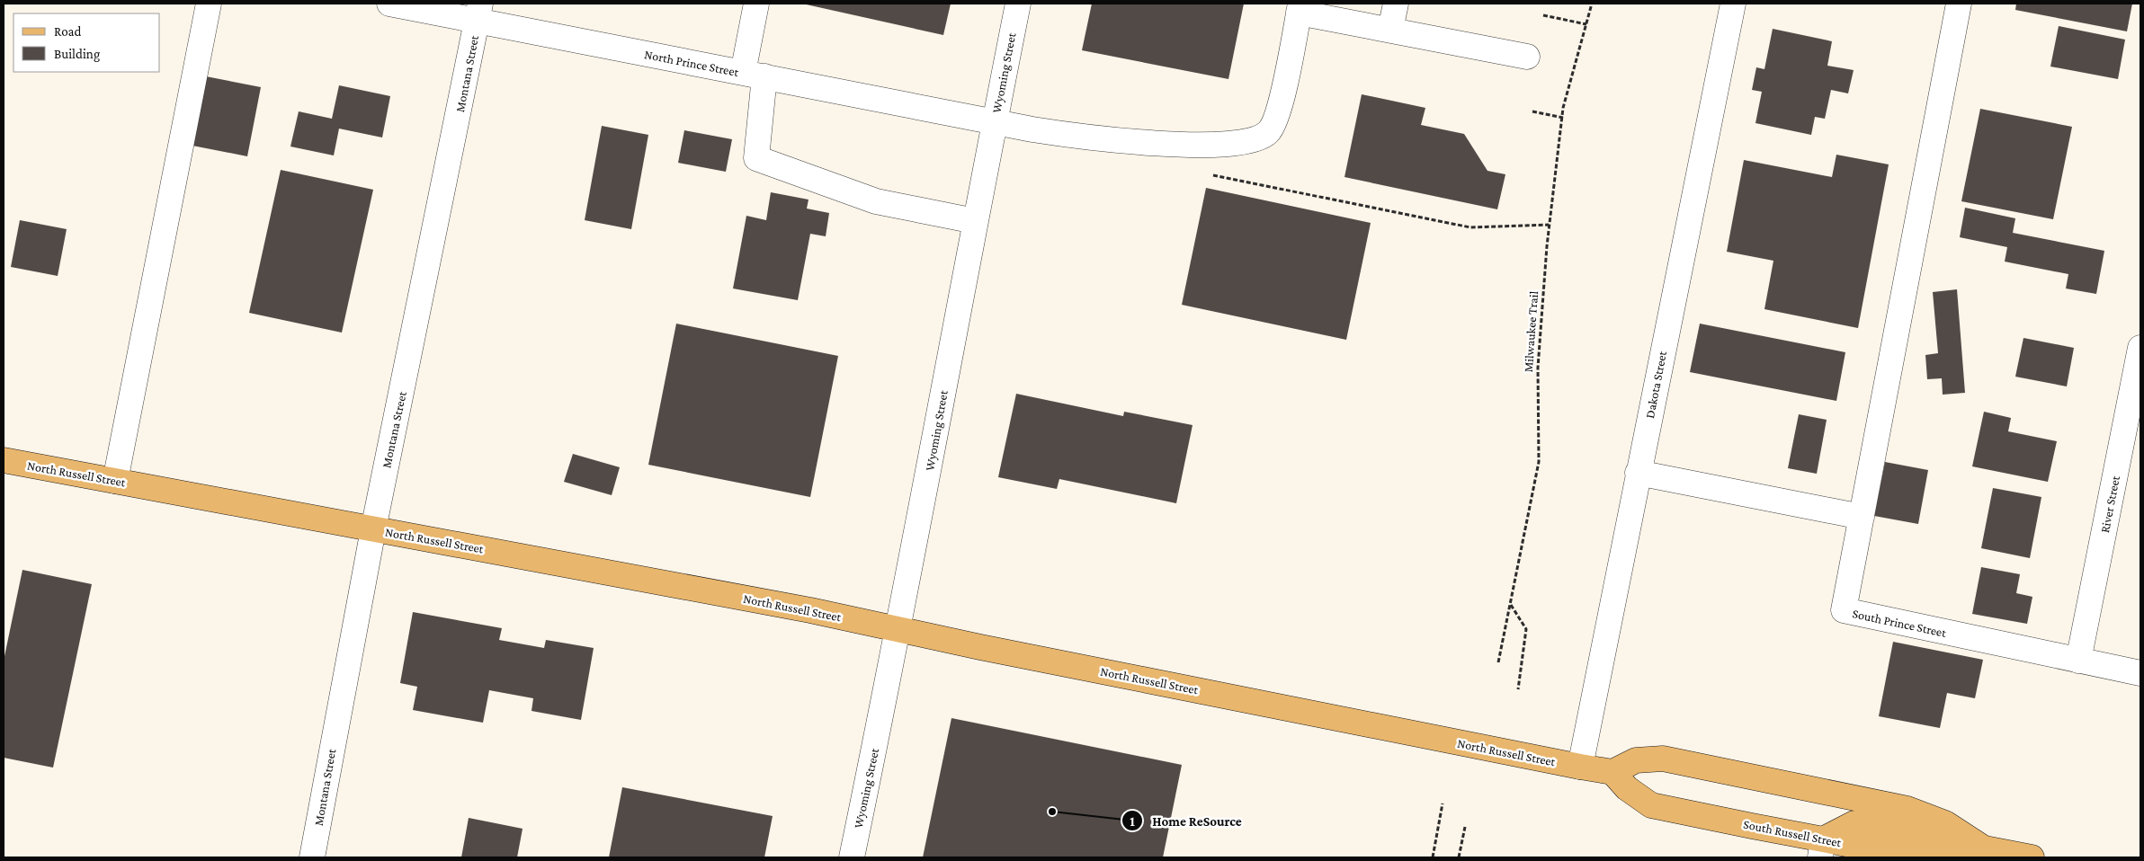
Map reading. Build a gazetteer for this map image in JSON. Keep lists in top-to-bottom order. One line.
{"streets":{"main road":["North Russell Street","South Russell Street"],"street":["North Prince Street","Wyoming Street","Montana Street","Dakota Street","River Street","South Prince Street"],"path":["Milwaukee Trail"]},"crossings":[["North Prince Street","Wyoming Street"],["North Prince Street","Montana Street"],["Wyoming Street","North Russell Street"],["Montana Street","North Russell Street"],["Dakota Street","North Russell Street"],["River Street","South Prince Street"]],"places":["Home ReSource"],"legend":["Road","Building"]}
